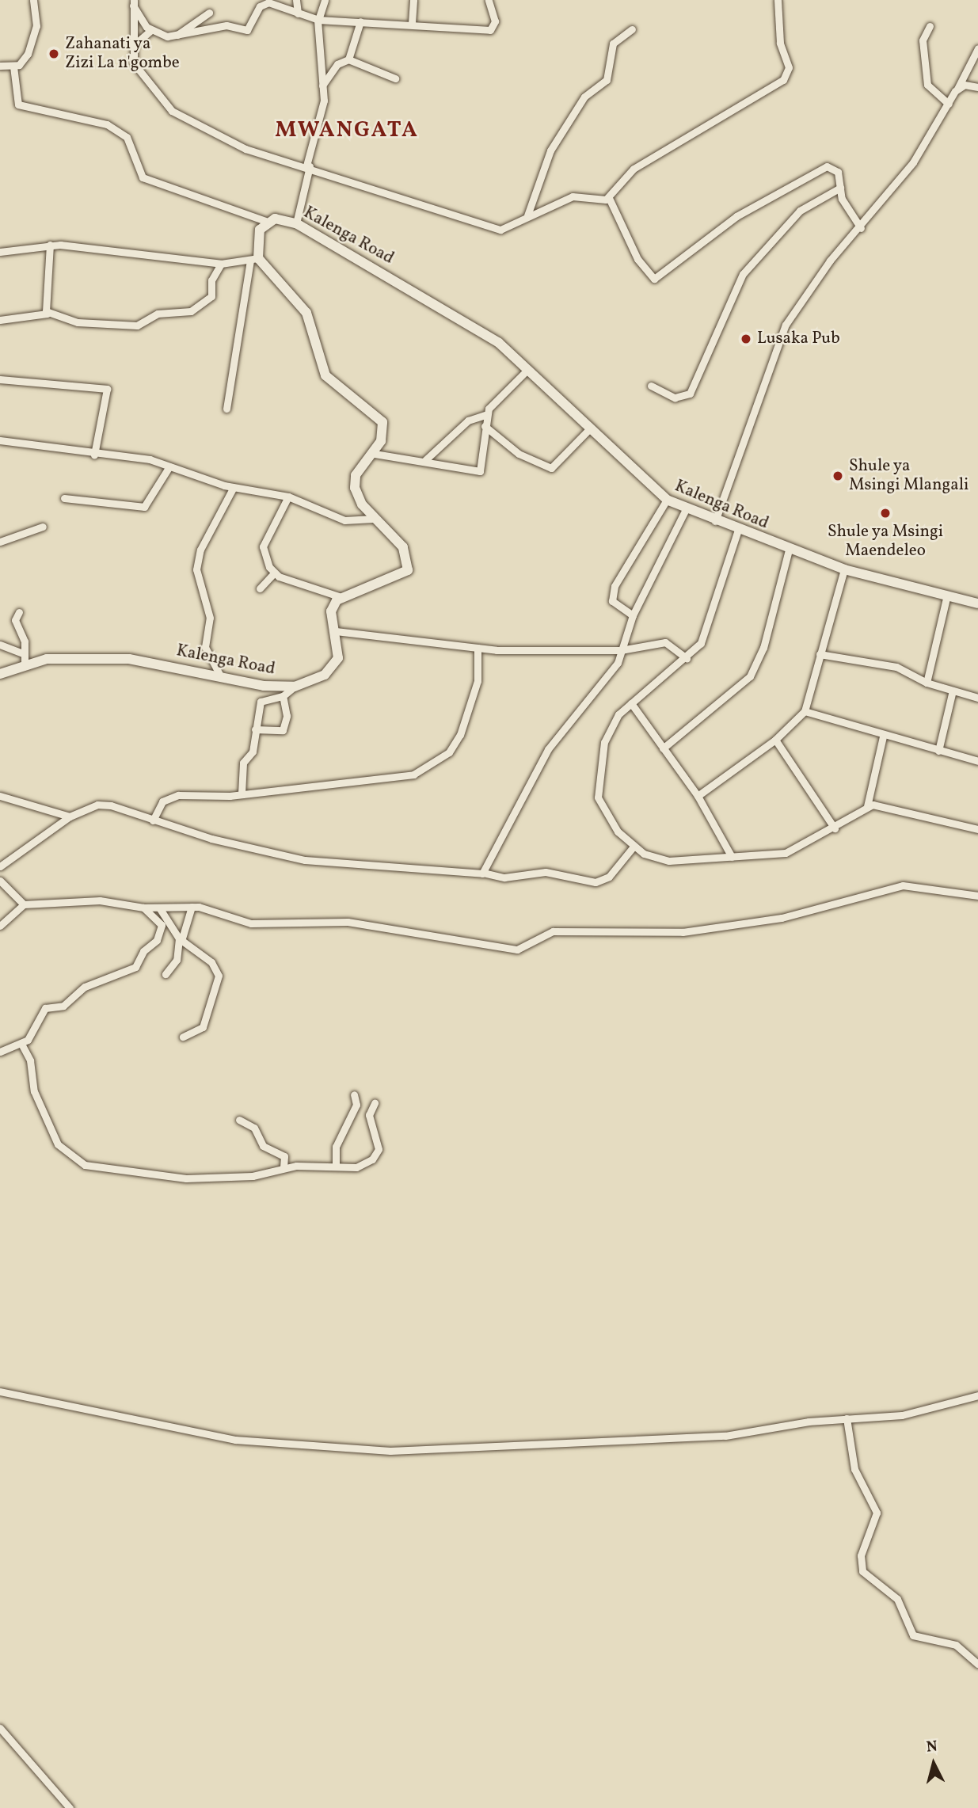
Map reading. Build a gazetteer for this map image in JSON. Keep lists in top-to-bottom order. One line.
{"streets":{"main road":["Kalenga Road"]},"districts":["MWANGATA"],"places":["Zahanati ya Zizi La n'gombe","Lusaka Pub","Shule ya Msingi Mlangali","Shule ya Msingi Maendeleo"],"north":"top"}
